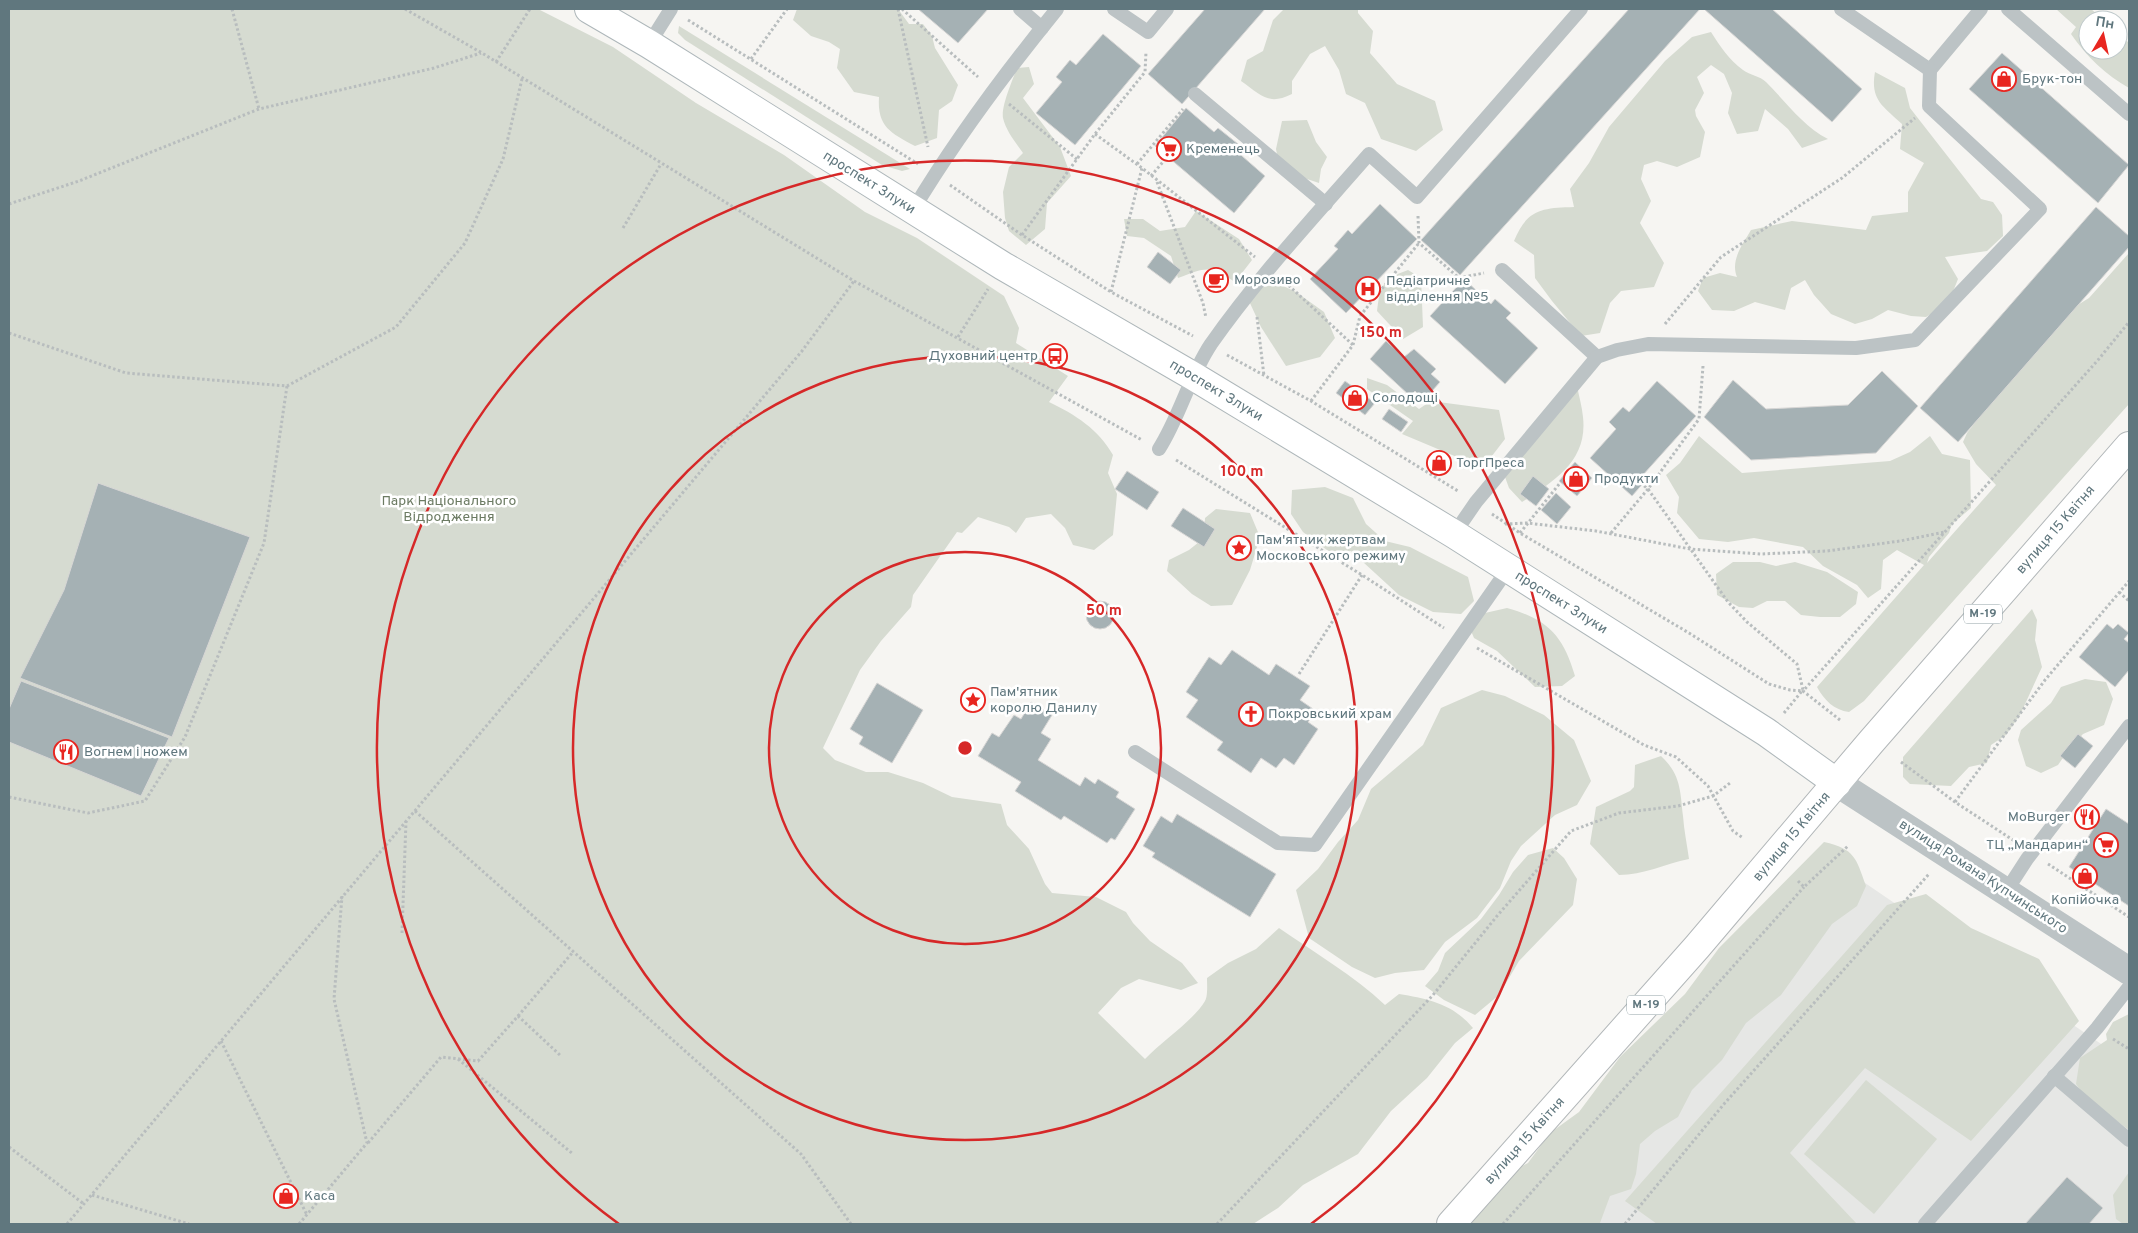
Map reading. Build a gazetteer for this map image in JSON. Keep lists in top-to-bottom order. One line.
{"streets":{"main road":["проспект Злуки","вулиця 15 Квітня","М-19"],"street":["вулиця Романа Купчинського"]},"crossings":[["проспект Злуки","вулиця 15 Квітня"],["проспект Злуки","вулиця Романа Купчинського"],["вулиця 15 Квітня","вулиця Романа Купчинського"]],"parks":["Парк Національного Відродження"],"places":{"shop":["Брук-тон","Солодощі","ТоргПреса","Продукти","Копійочка","Каса"],"supermarket":["Кременець","ТЦ „Мандарин“"],"cafe":["Морозиво"],"hospital":["Педіатричне відділення №5"],"bus stop":["Духовний центр"],"place":["Пам'ятник жертвам Московського режиму","Пам'ятник королю Данилу"],"church":["Покровський храм"],"restaurant":["Вогнем і ножем","MoBurger"]},"north":"top","rings":["150 m","100 m","50 m"]}
